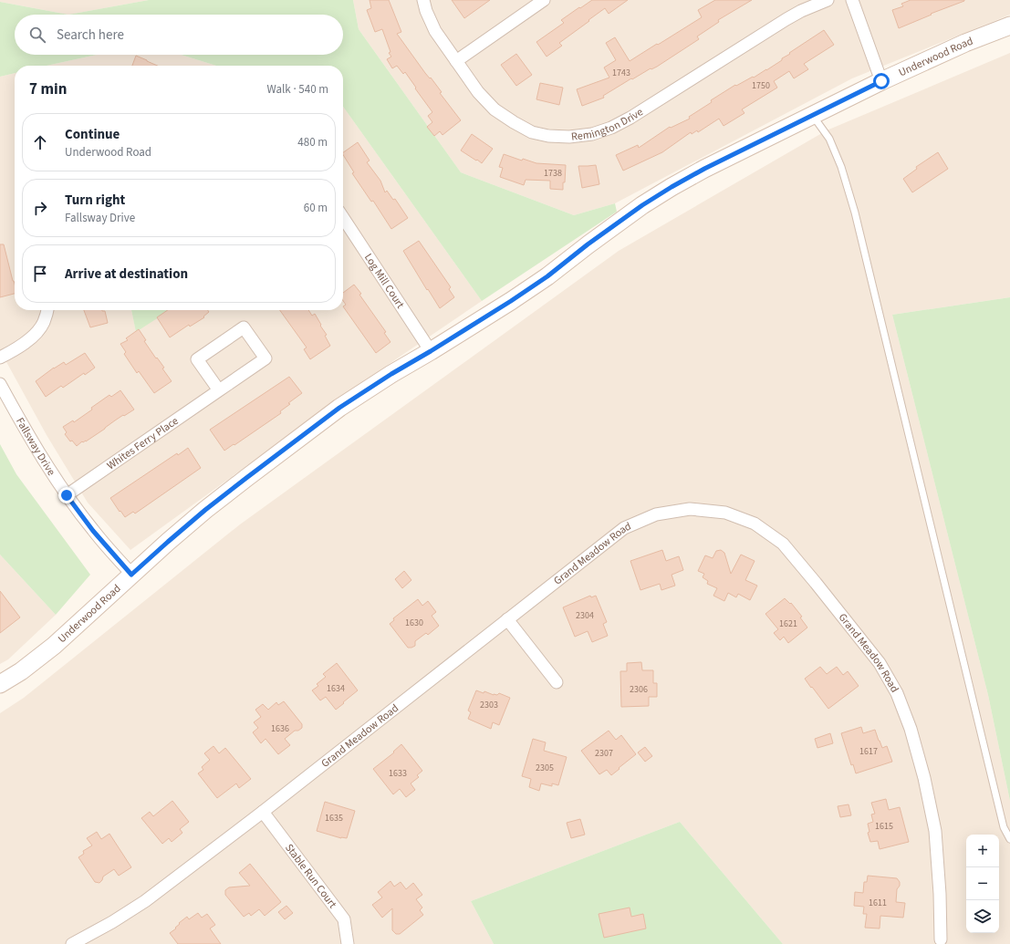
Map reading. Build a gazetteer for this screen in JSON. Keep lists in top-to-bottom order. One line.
{"streets":{"street":["Underwood Road","Remington Drive","Log Mill Court","Whites Ferry Place","Fallsway Drive","Grand Meadow Road","Stable Run Court"]},"crossings":[["Underwood Road","Log Mill Court"],["Underwood Road","Fallsway Drive"],["Whites Ferry Place","Fallsway Drive"],["Grand Meadow Road","Stable Run Court"]],"house_numbers":["1743","1750","1738","2304","1630","1621","1634","2306","2303","1636","1617","2307","2305","1633","1635","1615","1611"],"page":{"search":"Search here","heading":["7 min","Walk · 540 m"],"list":[["Continue","Underwood Road","480 m"],["Turn right","Fallsway Drive","60 m"],"Arrive at destination"],"map_buttons":["+","−"]}}
